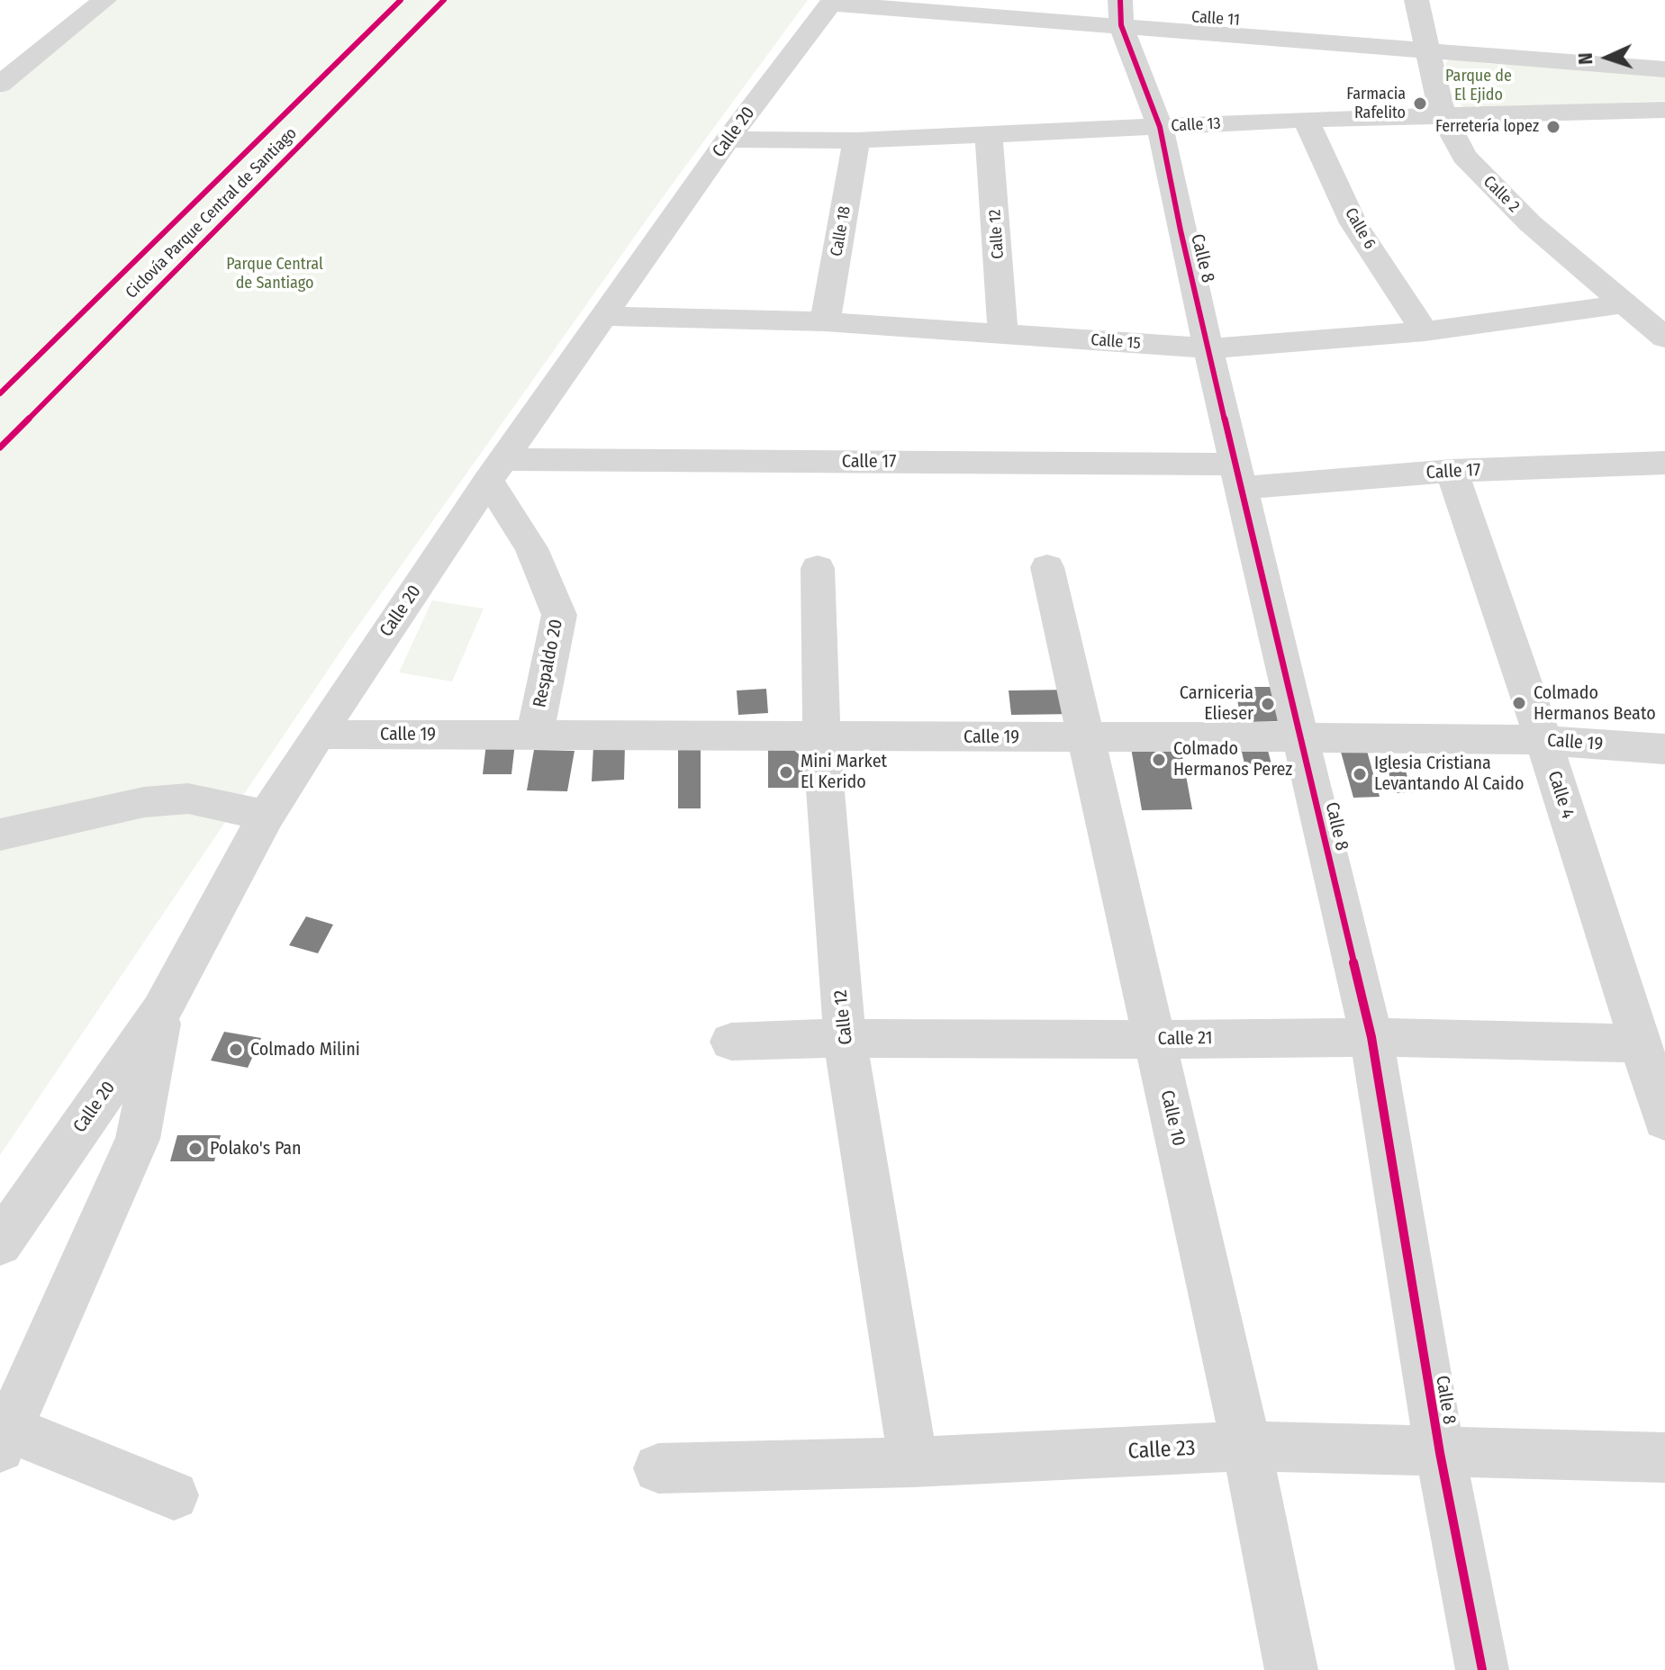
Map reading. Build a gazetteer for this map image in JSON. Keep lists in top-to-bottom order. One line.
{"streets":{"street":["Calle 11","Calle 13","Calle 20","Calle 2","Calle 6","Calle 18","Calle 12","Calle 8","Calle 15","Calle 17","Respaldo 20","Calle 19","Calle 4","Calle 21","Calle 10","Calle 23"],"cycle path":["Ciclovía Parque Central de Santiago"]},"crossings":[["Calle 11","Calle 20"],["Calle 11","Calle 2"],["Calle 11","Calle 8"],["Calle 13","Calle 20"],["Calle 13","Calle 2"],["Calle 13","Calle 6"],["Calle 13","Calle 18"],["Calle 13","Calle 12"],["Calle 13","Calle 8"],["Calle 20","Calle 15"],["Calle 20","Calle 17"],["Calle 20","Respaldo 20"],["Calle 20","Calle 19"],["Calle 2","Calle 15"],["Calle 6","Calle 15"],["Calle 18","Calle 15"],["Calle 12","Calle 15"],["Calle 12","Calle 19"],["Calle 12","Calle 21"],["Calle 12","Calle 23"],["Calle 8","Calle 15"],["Calle 8","Calle 17"],["Calle 8","Calle 19"],["Calle 8","Calle 21"],["Calle 8","Calle 23"],["Calle 17","Respaldo 20"],["Calle 17","Calle 4"],["Respaldo 20","Calle 19"],["Calle 19","Calle 4"],["Calle 19","Calle 10"],["Calle 4","Calle 21"],["Calle 21","Calle 10"],["Calle 10","Calle 23"]],"parks":["Parque de El Ejido","Parque Central de Santiago"],"places":["Farmacia Rafelito","Ferretería lopez","Colmado Hermanos Beato","Carniceria Elieser","Colmado Hermanos Perez","Mini Market El Kerido","Iglesia Cristiana Levantando Al Caido","Colmado Milini","Polako's Pan"],"north":"left"}
